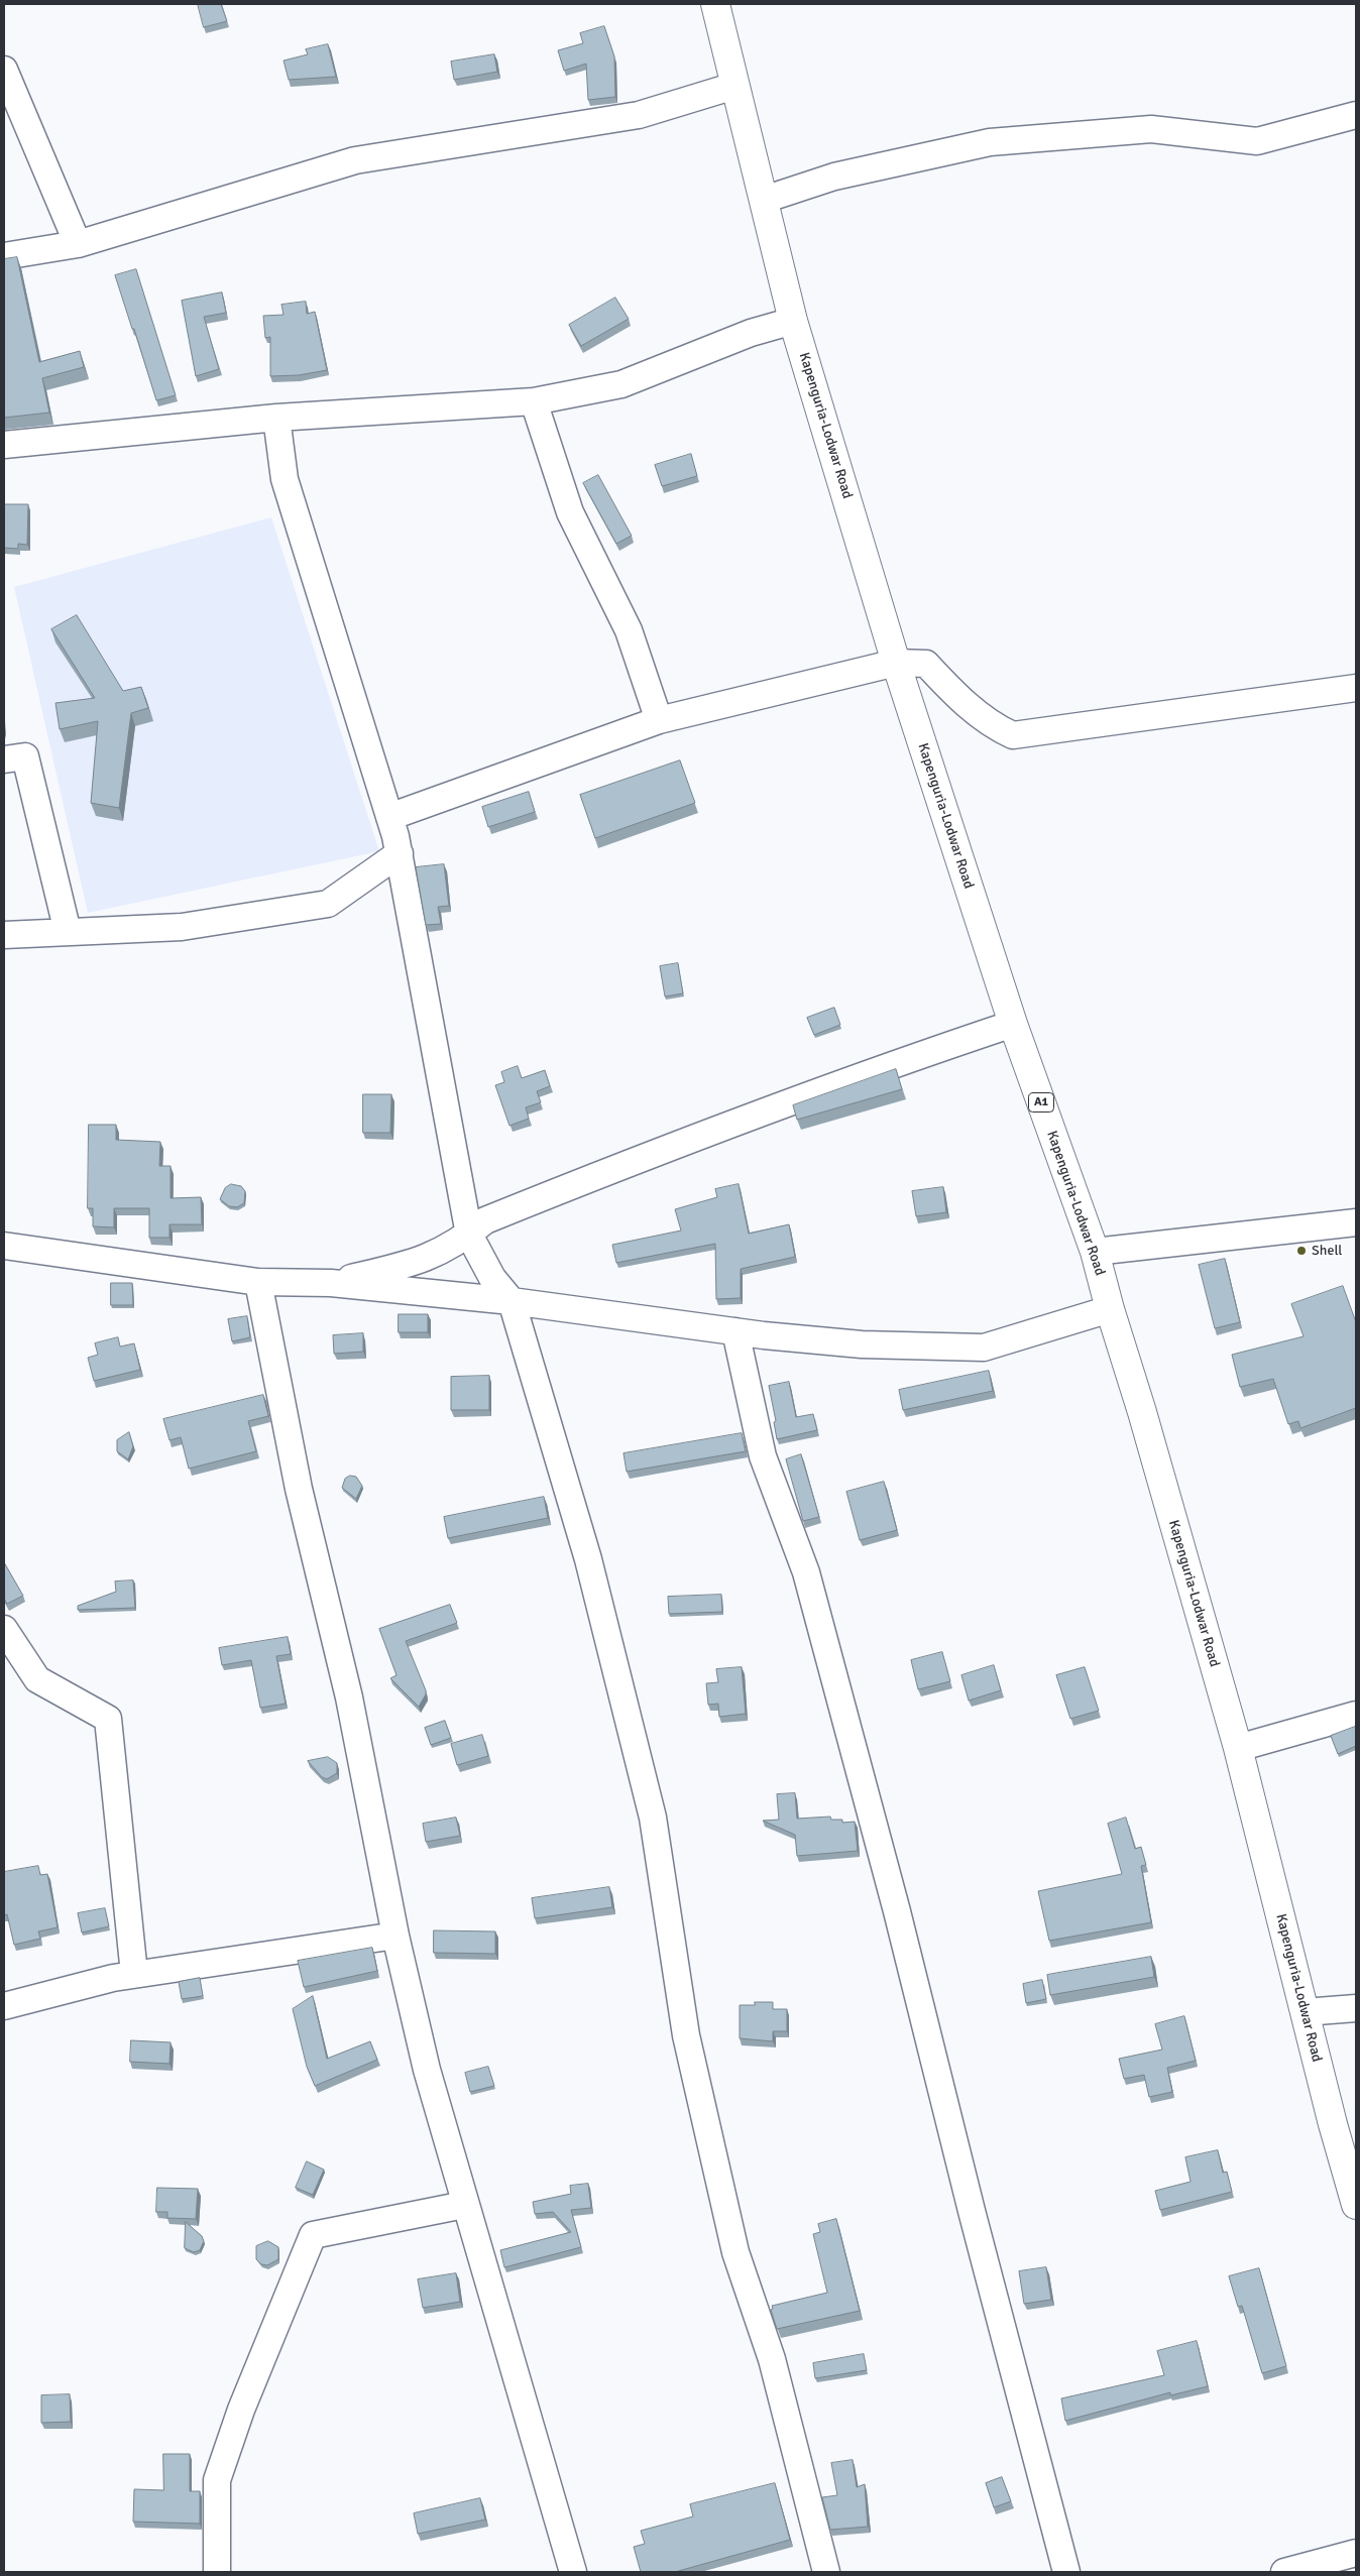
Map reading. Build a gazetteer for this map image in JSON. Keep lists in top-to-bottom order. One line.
{"streets":{"highway":["Kapenguria-Lodwar Road","A1"]},"places":["Shell"]}
